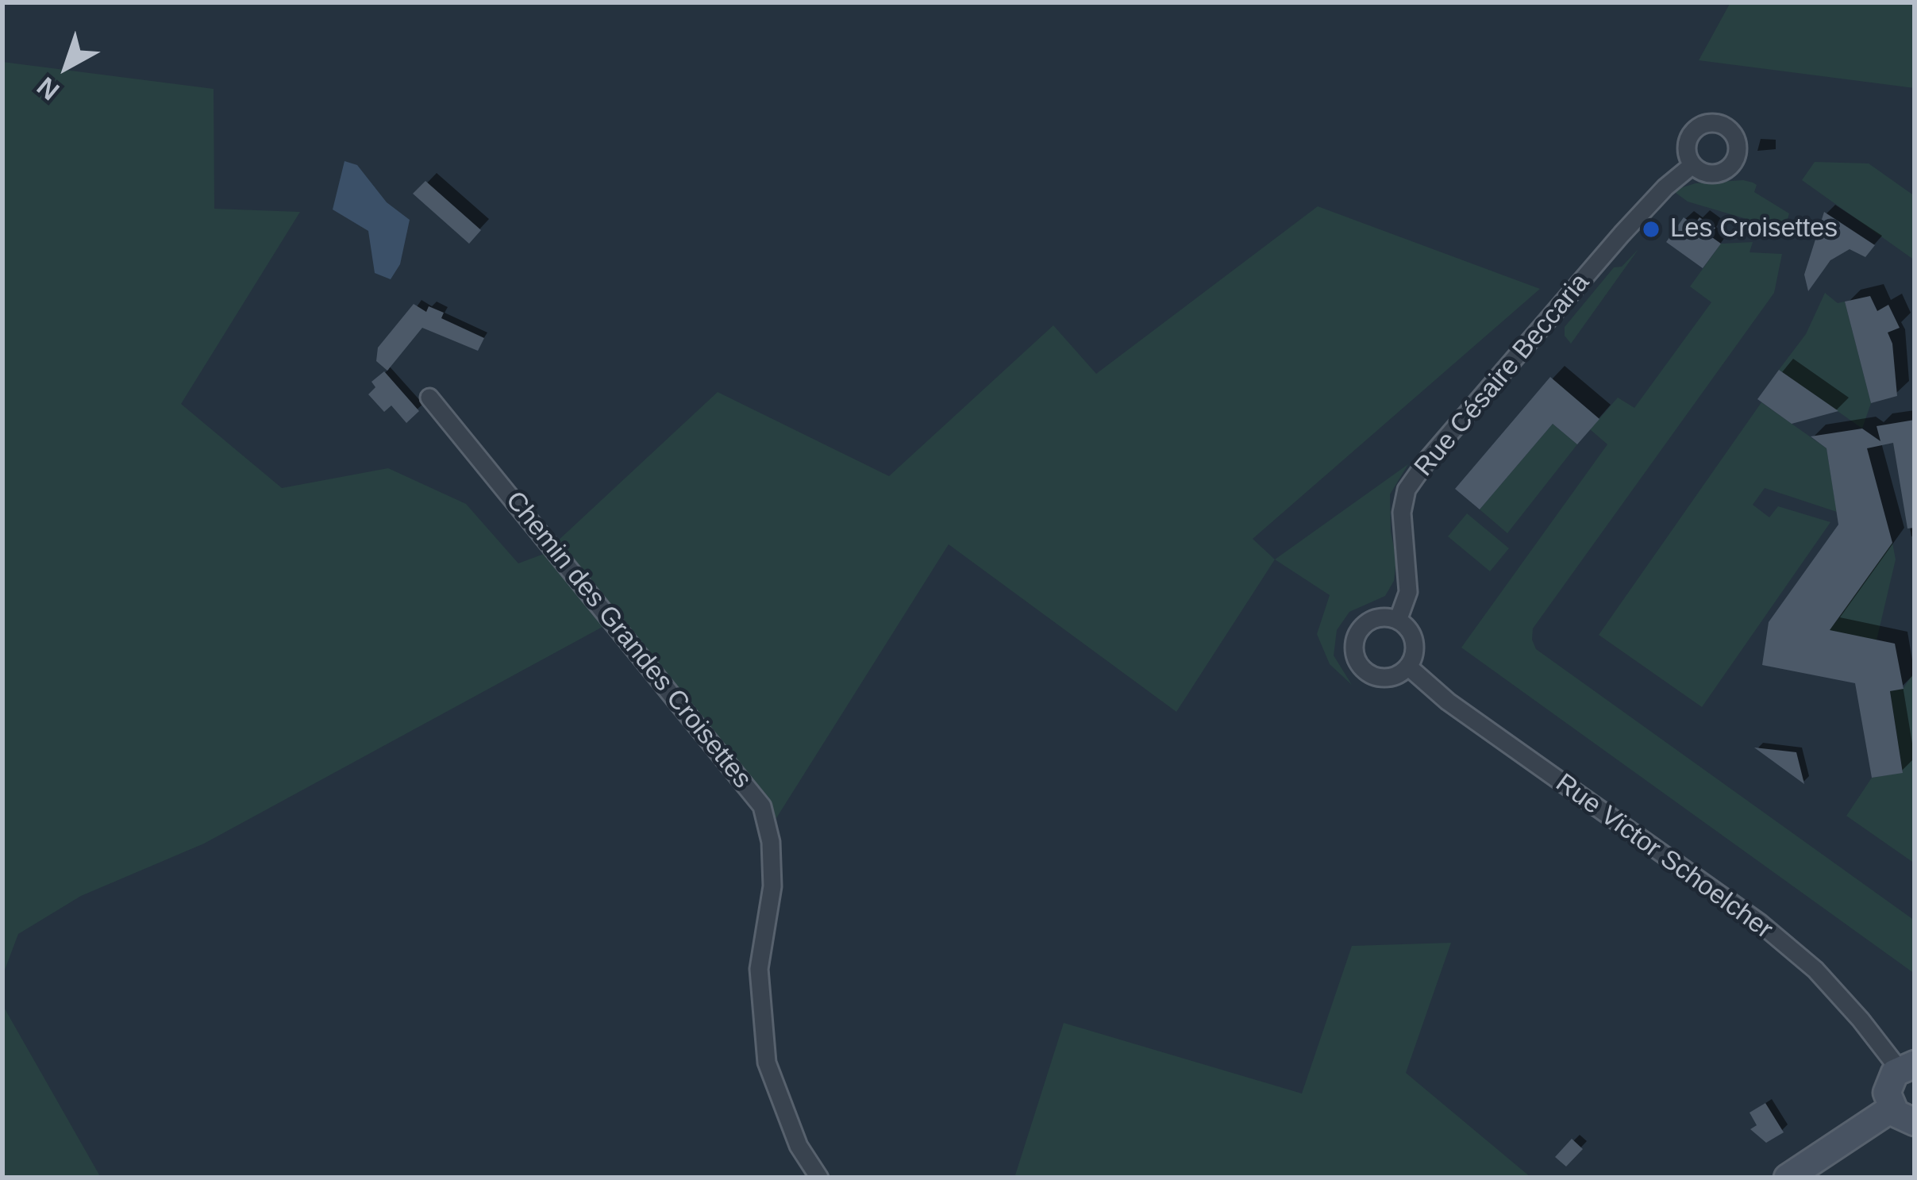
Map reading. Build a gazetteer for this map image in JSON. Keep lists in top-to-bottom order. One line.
{"streets":{"street":["Rue Césaire Beccaria","Chemin des Grandes Croisettes","Rue Victor Schoelcher"]},"crossings":[["Rue Césaire Beccaria","Rue Victor Schoelcher"]],"places":["Les Croisettes"],"north":"bottom left"}
